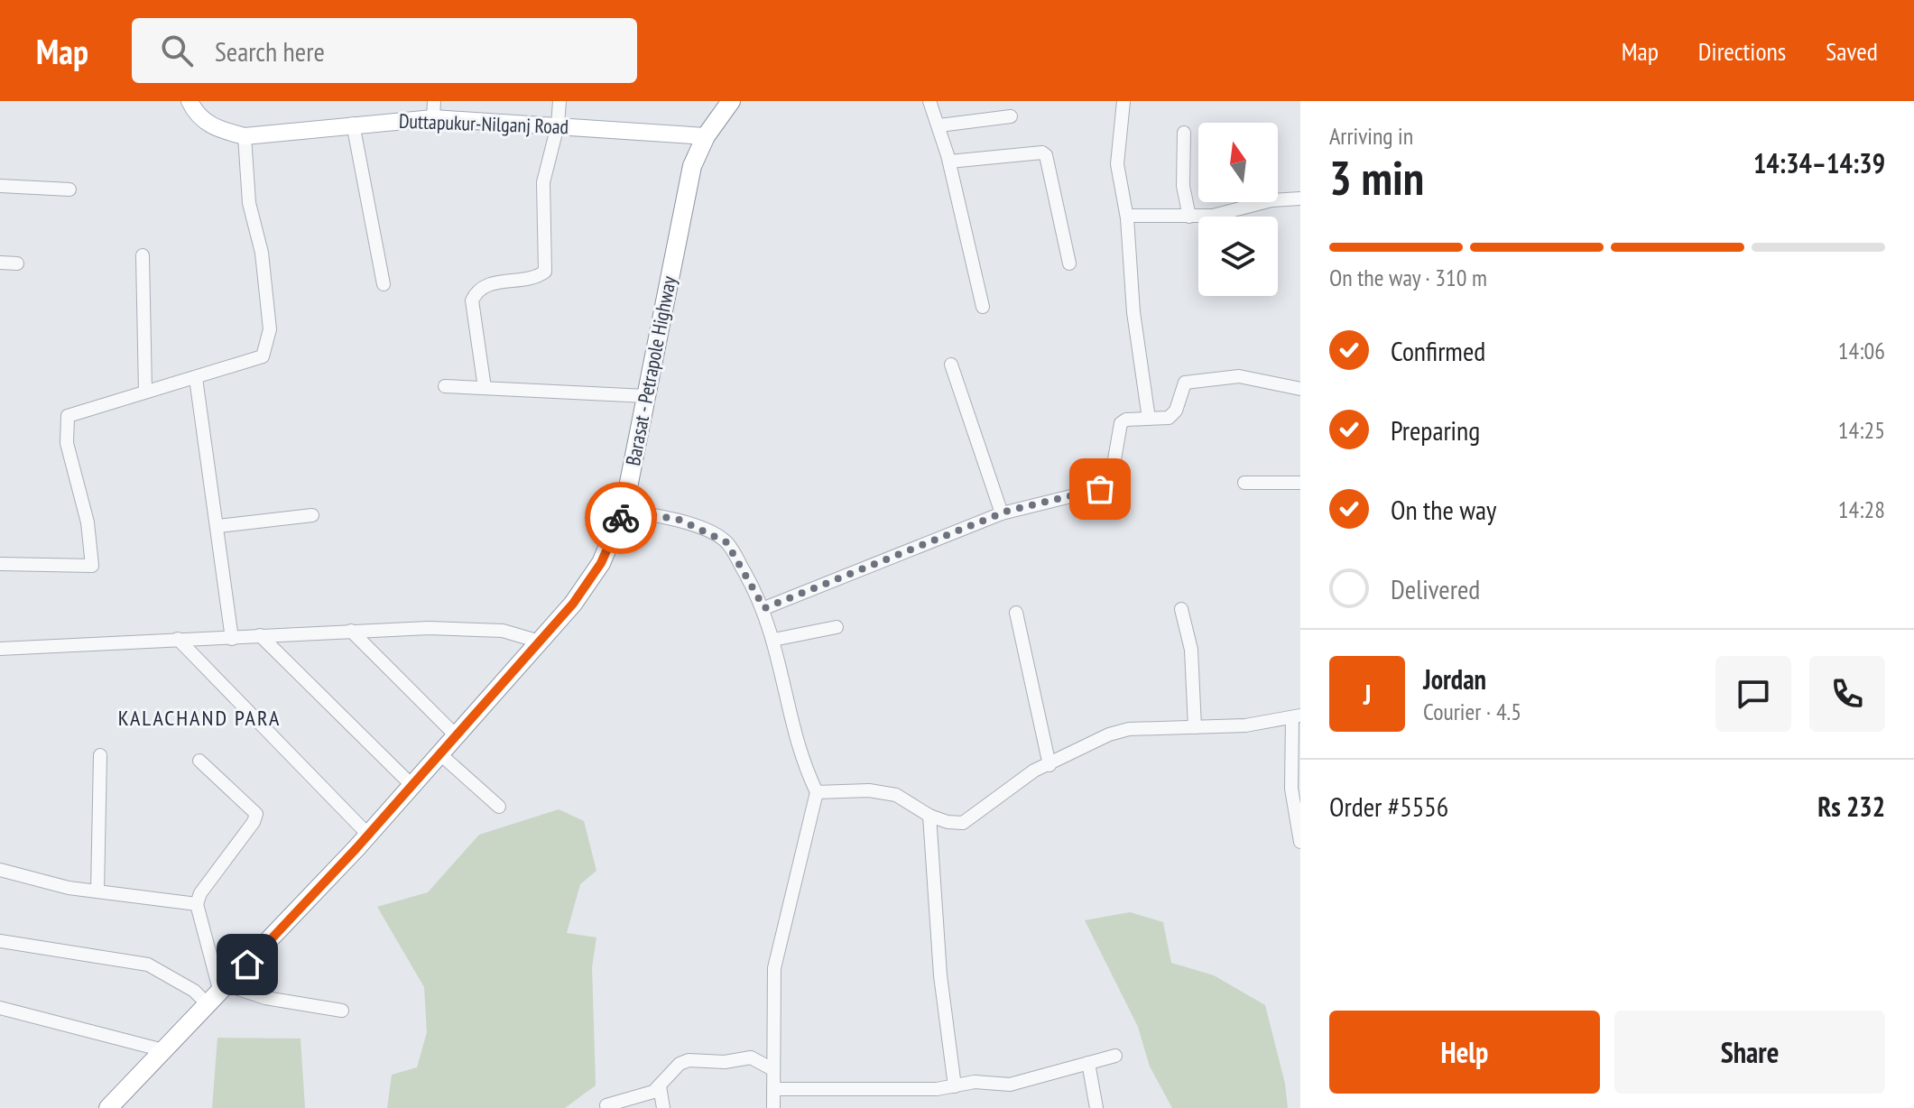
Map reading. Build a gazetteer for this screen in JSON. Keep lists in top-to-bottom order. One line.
{"streets":{"highway":["Barasat - Petrapole Highway"],"main road":["Duttapukur-Nilganj Road"]},"crossings":[["Duttapukur-Nilganj Road","Barasat - Petrapole Highway"]],"districts":["KALACHAND PARA"],"north":"top","page":{"header":"Map","search":"Search here","nav":["Map","Directions","Saved"],"heading":["3 min","Arriving in","14:34–14:39"],"panel":["Jordan","Courier · 4.5","Order #5556","Rs 232"],"bar":"On the way · 310 m","list":[["Confirmed","14:06"],["Preparing","14:25"],["On the way","14:28"],"Delivered"],"round":"J","buttons":["Help","Share"]}}
